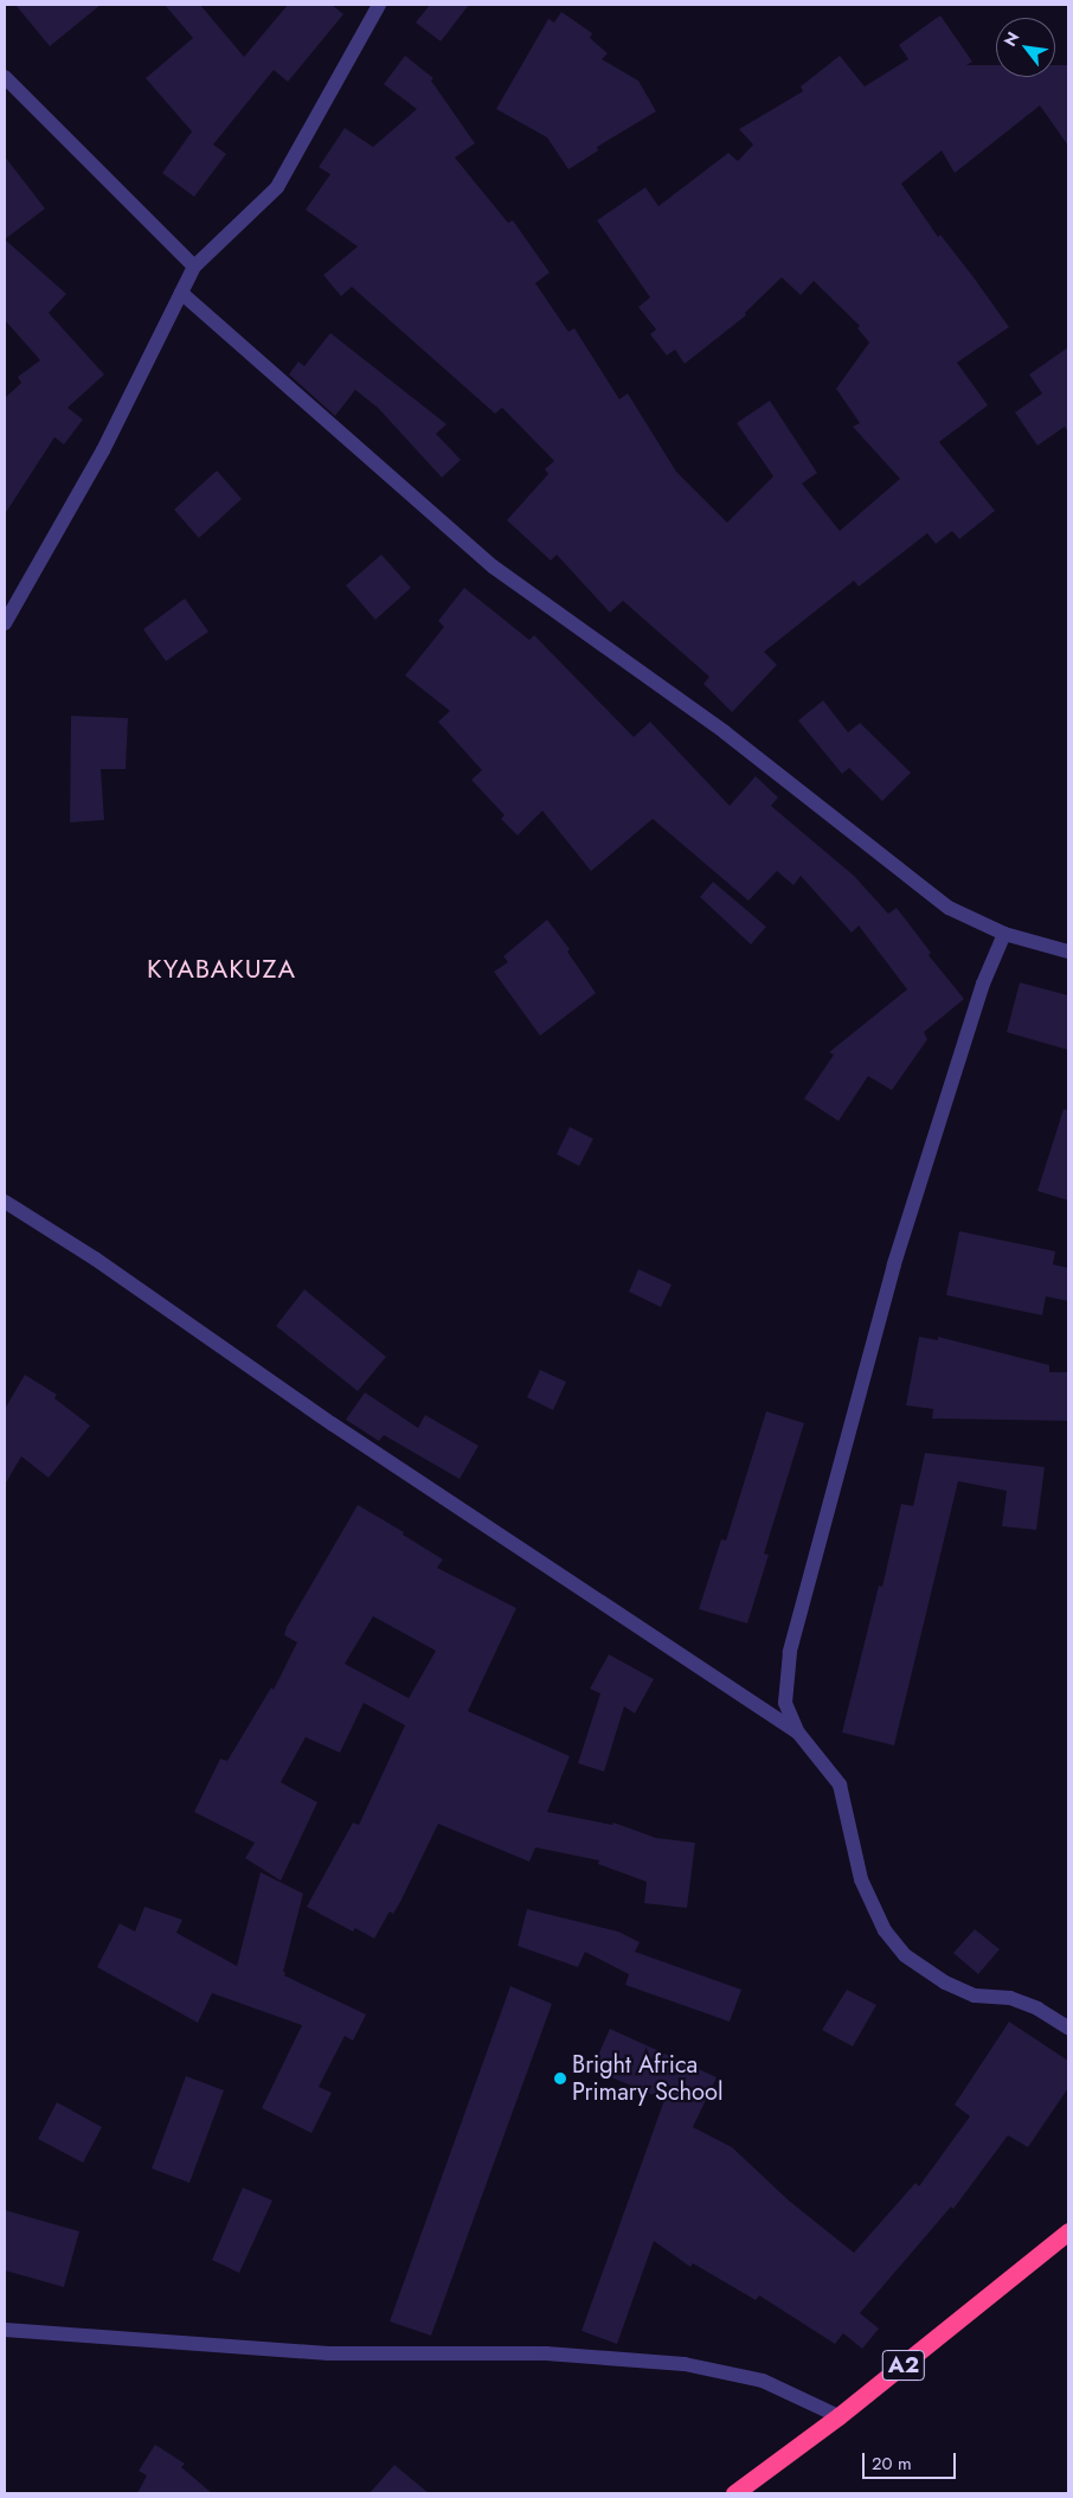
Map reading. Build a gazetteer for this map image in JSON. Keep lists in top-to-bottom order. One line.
{"streets":{"highway":["A2"]},"districts":["KYABAKUZA"],"places":["Bright Africa Primary School"],"scale_bar":"20 m","north":"top left"}
